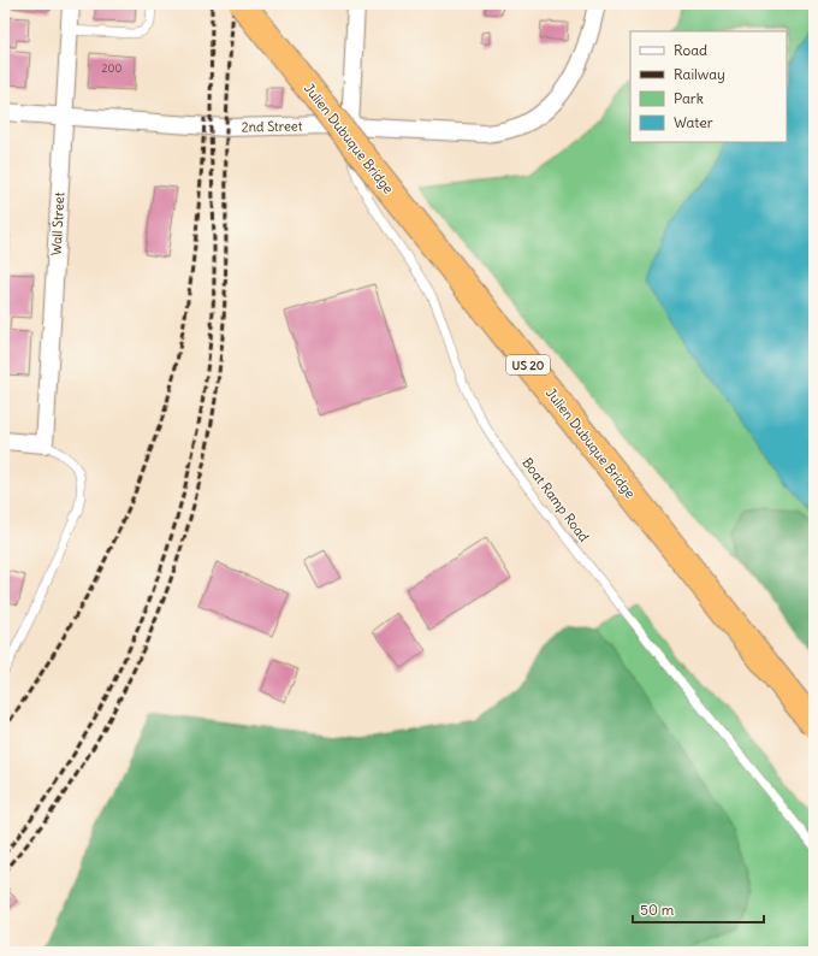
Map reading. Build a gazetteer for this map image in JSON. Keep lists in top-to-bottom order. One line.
{"streets":{"highway":["Julien Dubuque Bridge","US 20"],"street":["2nd Street","Wall Street"],"lane":["Boat Ramp Road"]},"crossings":[["2nd Street","Wall Street"],["2nd Street","Boat Ramp Road"]],"house_numbers":["200"],"legend":["Road","Railway","Park","Water"],"scale_bar":"50 m"}
